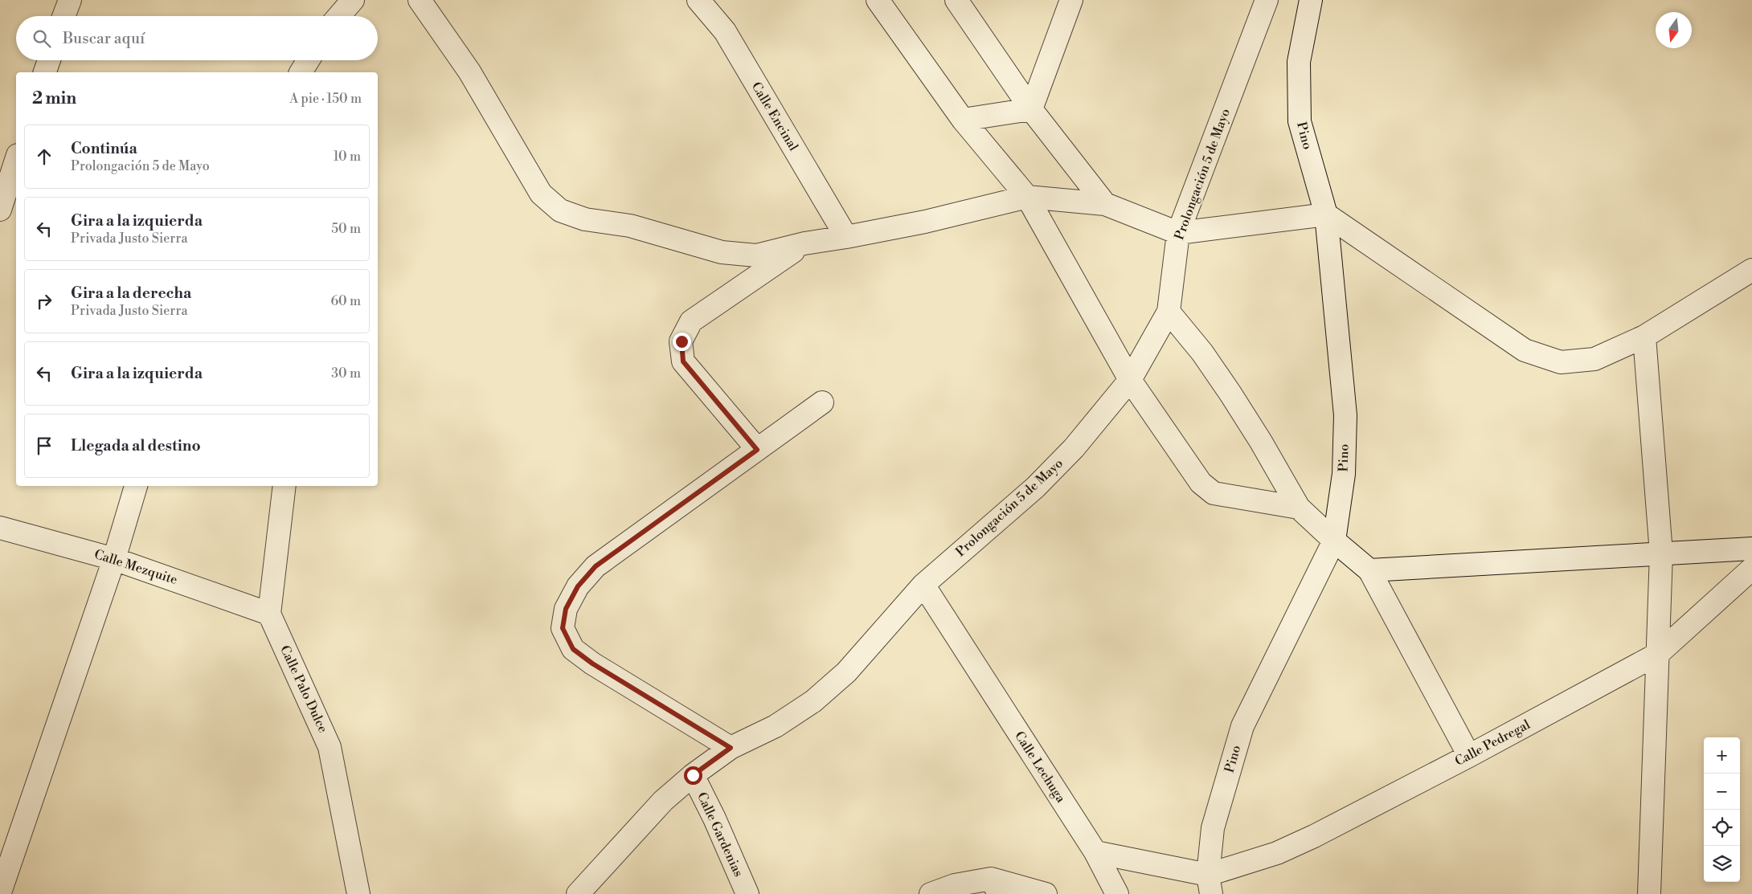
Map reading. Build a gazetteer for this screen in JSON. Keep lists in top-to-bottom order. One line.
{"streets":{"street":["Calle Encinal","Pino","Prolongación 5 de Mayo","Calle Mezquite","Calle Palo Dulce","Calle Pedregal","Calle Lechuga","Calle Gardenias"]},"crossings":[["Pino","Calle Pedregal"],["Prolongación 5 de Mayo","Calle Lechuga"],["Prolongación 5 de Mayo","Calle Gardenias"],["Calle Mezquite","Calle Palo Dulce"]],"north":"bottom","page":{"search":"Buscar aquí","heading":["2 min","A pie · 150 m"],"list":[["Continúa","Prolongación 5 de Mayo","10 m"],["Gira a la izquierda","Privada Justo Sierra","50 m"],["Gira a la derecha","Privada Justo Sierra","60 m"],["Gira a la izquierda","30 m"],"Llegada al destino"],"map_buttons":["+","−"]}}
